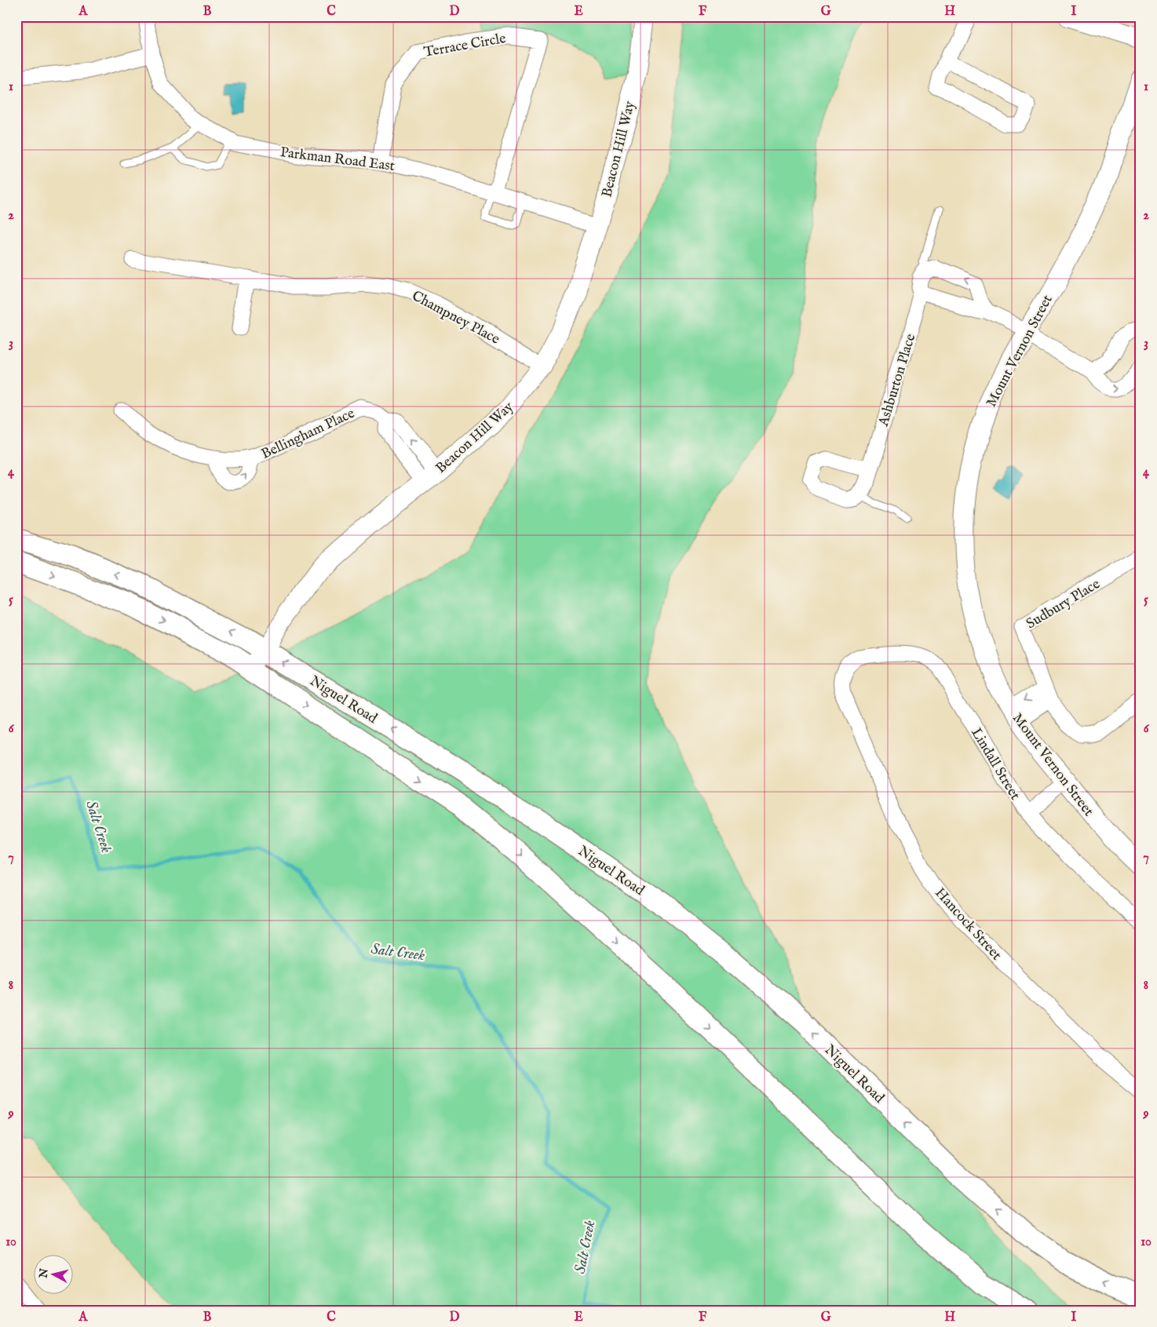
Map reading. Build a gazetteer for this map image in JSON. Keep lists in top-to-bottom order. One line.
{"streets":{"main road":["Niguel Road"],"street":["Terrace Circle","Beacon Hill Way","Parkman Road East","Champney Place","Mount Vernon Street","Ashburton Place","Bellingham Place","Sudbury Place","Lindall Street","Hancock Street"]},"crossings":[["Terrace Circle","Parkman Road East"],["Beacon Hill Way","Parkman Road East"],["Beacon Hill Way","Champney Place"],["Beacon Hill Way","Bellingham Place"],["Beacon Hill Way","Niguel Road"],["Lindall Street","Hancock Street"]],"water":["Salt Creek"],"north":"left","grid":{"columns":["A","B","C","D","E","F","G","H","I"],"rows":["1","2","3","4","5","6","7","8","9","10"]}}
